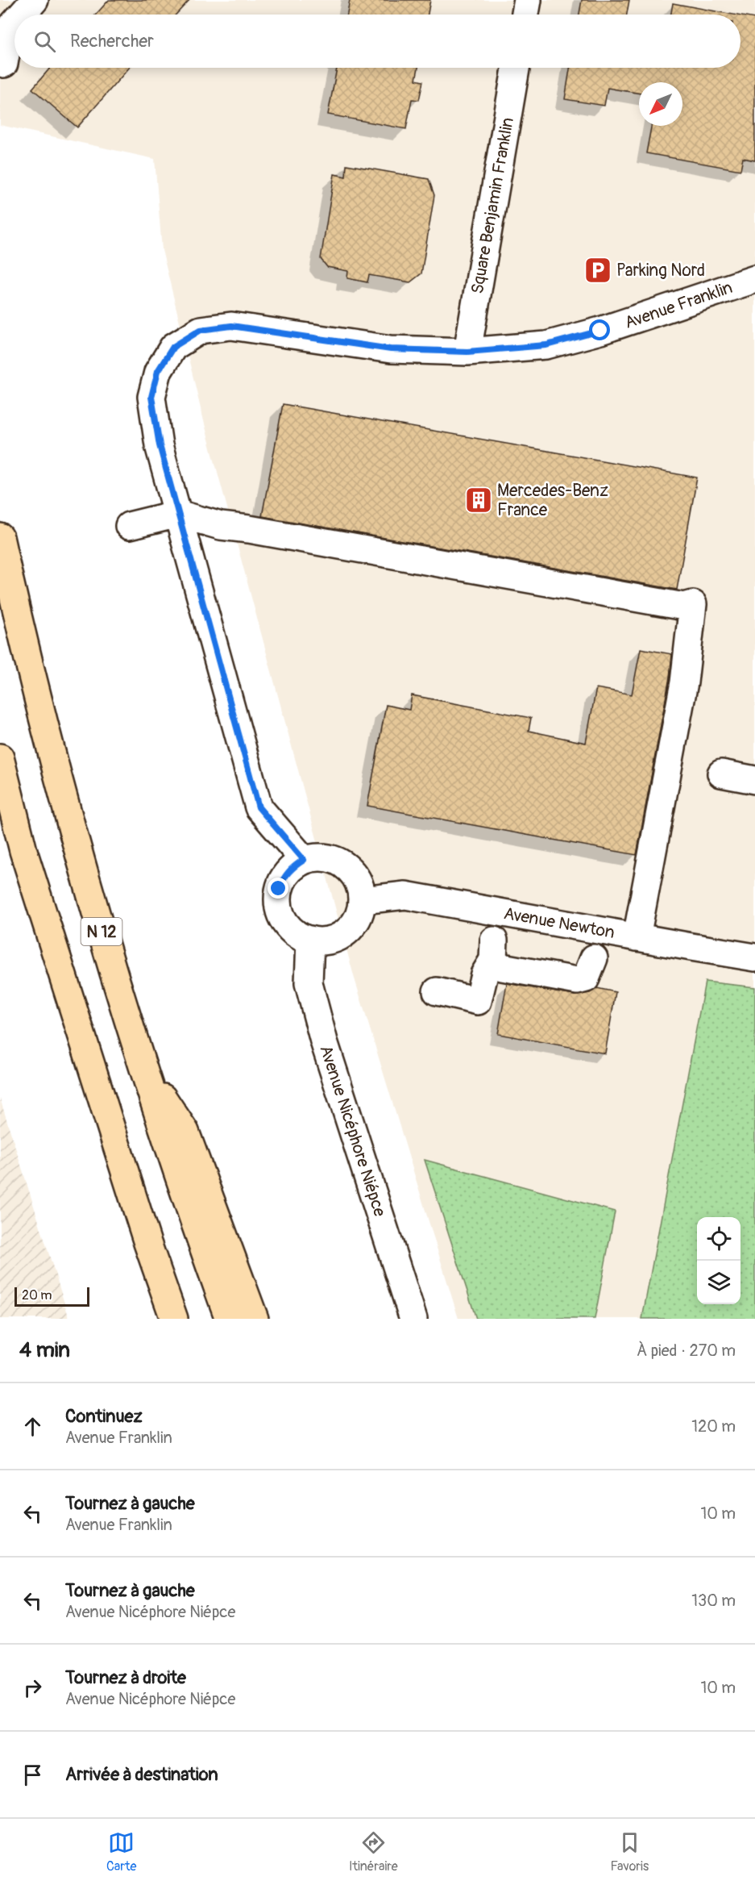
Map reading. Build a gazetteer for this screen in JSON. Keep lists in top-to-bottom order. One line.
{"streets":{"highway":["N 12"],"street":["Square Benjamin Franklin","Avenue Franklin","Avenue Newton","Avenue Nicéphore Niépce"]},"crossings":[["Square Benjamin Franklin","Avenue Franklin"],["Avenue Newton","Avenue Nicéphore Niépce"]],"places":{"parking":["Parking Nord"],"building":["Mercedes-Benz France"]},"scale_bar":"20 m","north":"bottom left","page":{"search":"Rechercher","scale":"20 m","heading":["4 min","À pied · 270 m"],"list":[["Continuez","Avenue Franklin","120 m"],["Tournez à gauche","Avenue Franklin","10 m"],["Tournez à gauche","Avenue Nicéphore Niépce","130 m"],["Tournez à droite","Avenue Nicéphore Niépce","10 m"],"Arrivée à destination"],"nav":["Carte","Itinéraire","Favoris"]}}
